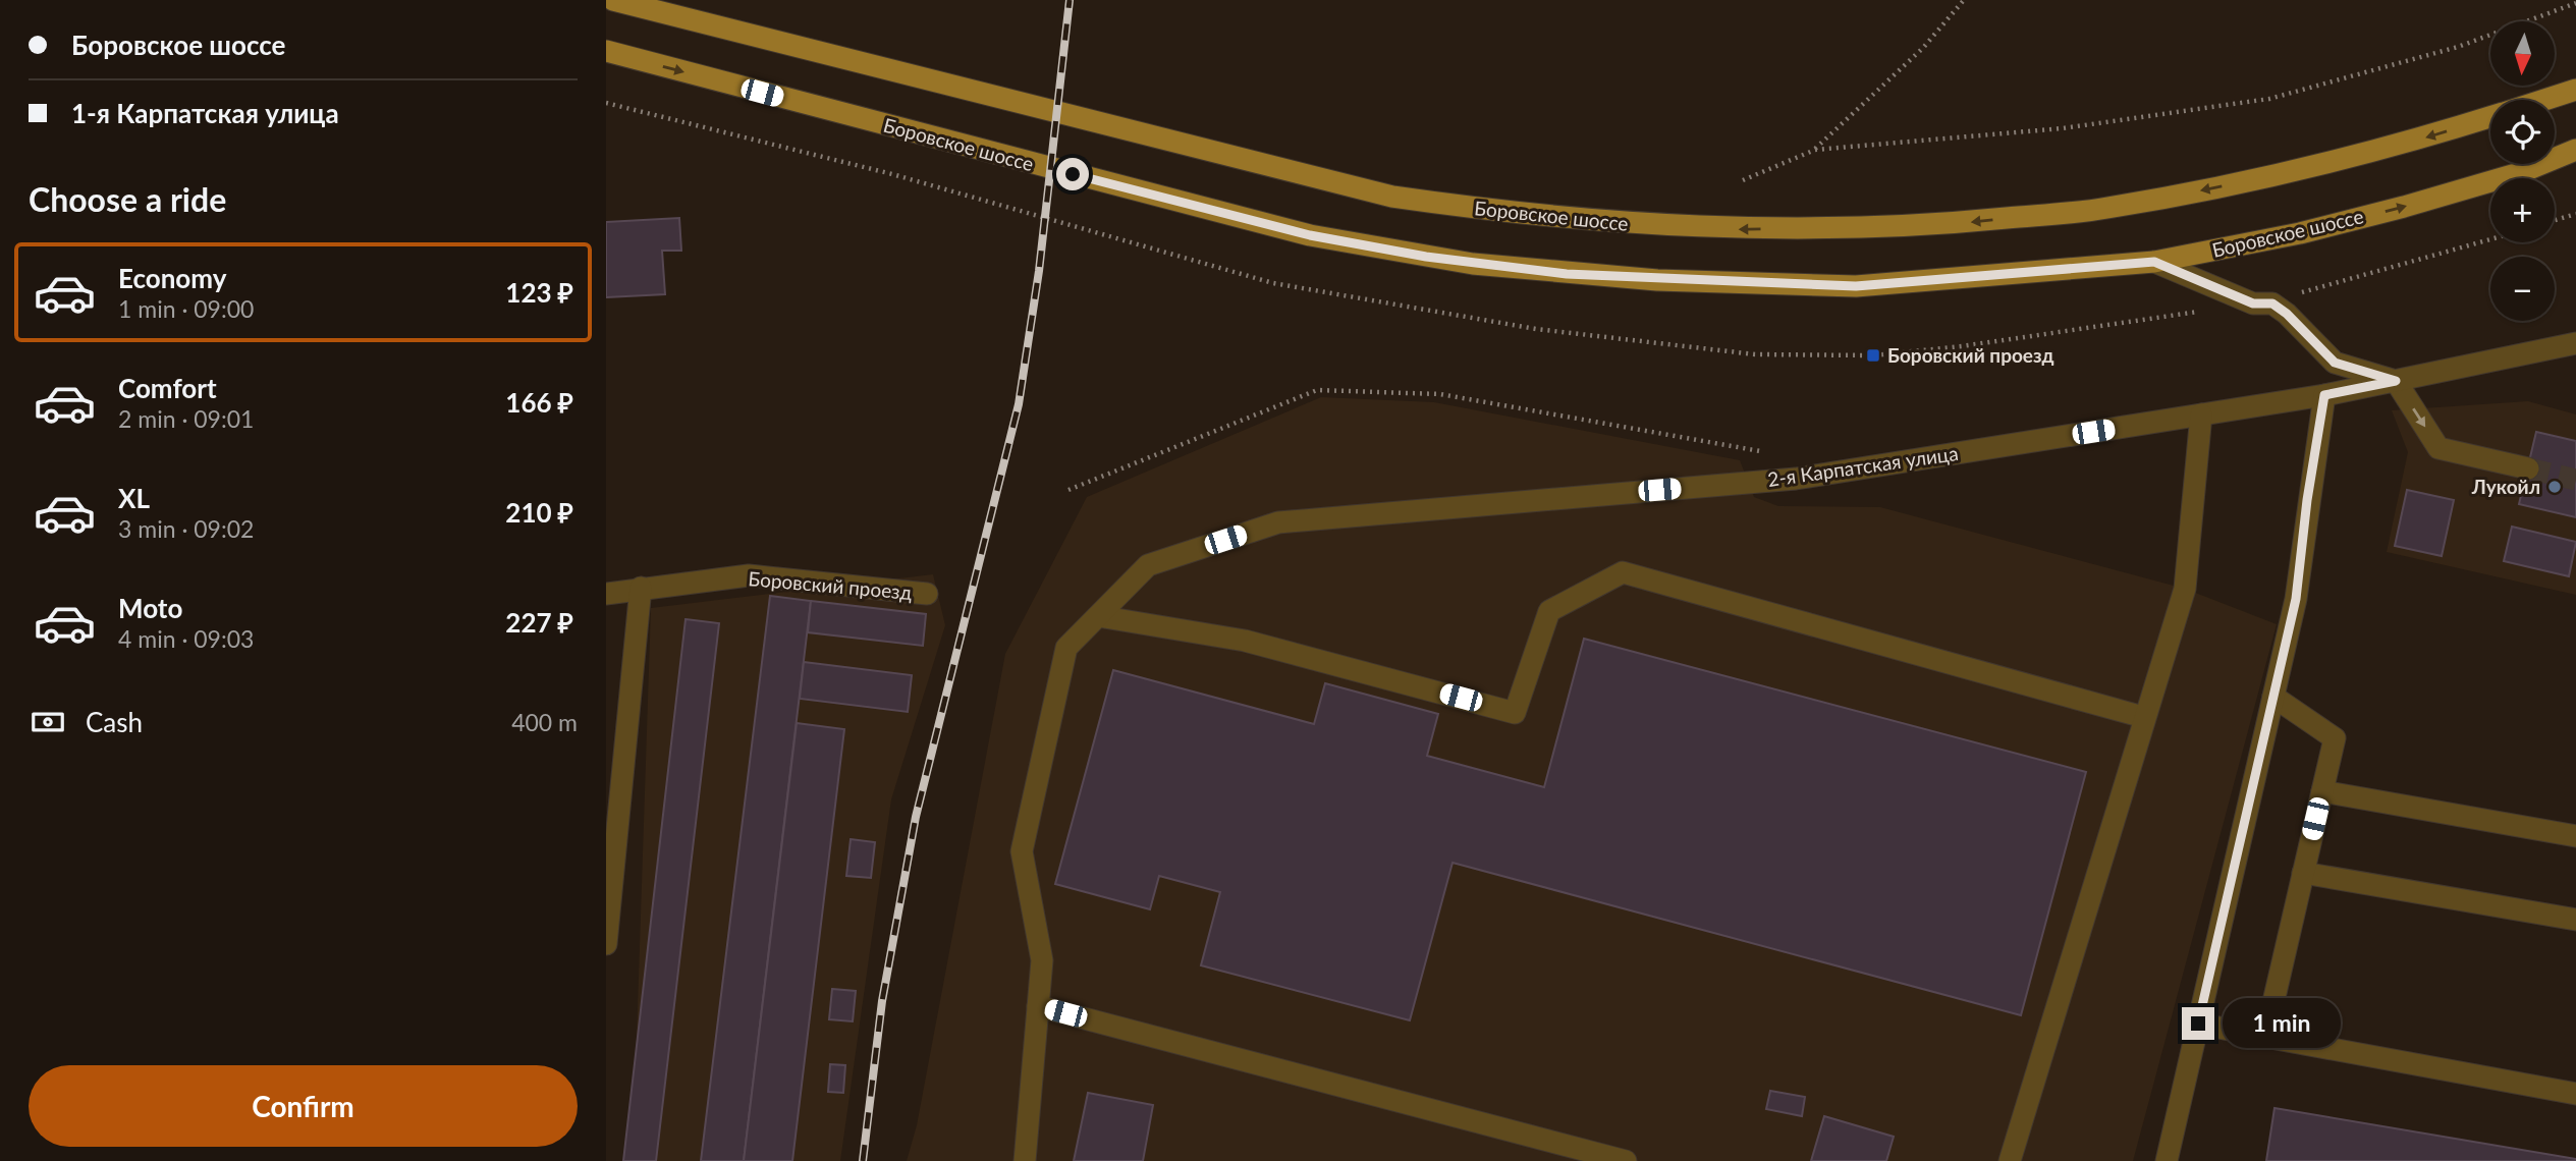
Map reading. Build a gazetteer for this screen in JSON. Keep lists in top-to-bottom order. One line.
{"streets":{"main road":["Боровское шоссе"],"street":["2-я Карпатская улица","Боровский проезд"]},"places":{"transit":["Боровский проезд"],"other":["Лукойл"]},"north":"bottom","page":{"banner":["Боровское шоссе","1-я Карпатская улица"],"map_buttons":["+","−"],"heading":"Choose a ride","list":[{"name":"Economy","note":"1 min · 09:00","value":"123 ₽"},{"name":"Comfort","note":"2 min · 09:01","value":"166 ₽"},{"name":"XL","note":"3 min · 09:02","value":"210 ₽"},{"name":"Moto","note":"4 min · 09:03","value":"227 ₽"}],"pay":["Cash","400 m"],"bubble":"1 min","buttons":"Confirm"}}
